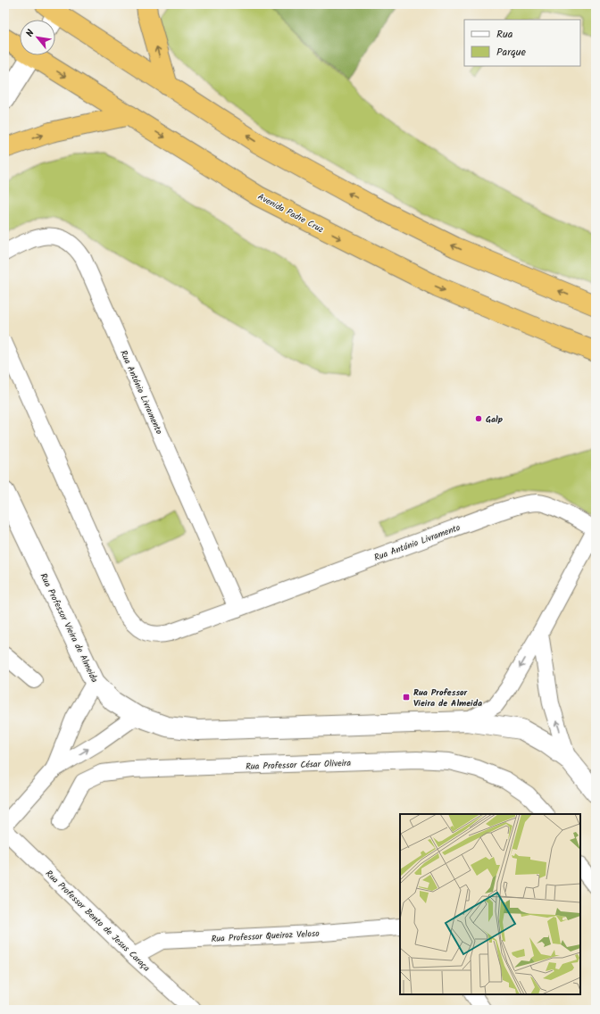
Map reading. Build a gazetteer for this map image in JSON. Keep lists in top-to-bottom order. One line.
{"streets":{"highway":["Avenida Padre Cruz"],"street":["Rua António Livramento","Rua Professor Vieira de Almeida","Rua Professor César Oliveira","Rua Professor Bento de Jesus Caraça","Rua Professor Queiroz Veloso"]},"crossings":[["Rua Professor Bento de Jesus Caraça","Rua Professor Queiroz Veloso"]],"places":{"other":["Galp"],"transit":["Rua Professor Vieira de Almeida"]},"legend":["Rua","Parque"],"north":"top left"}
